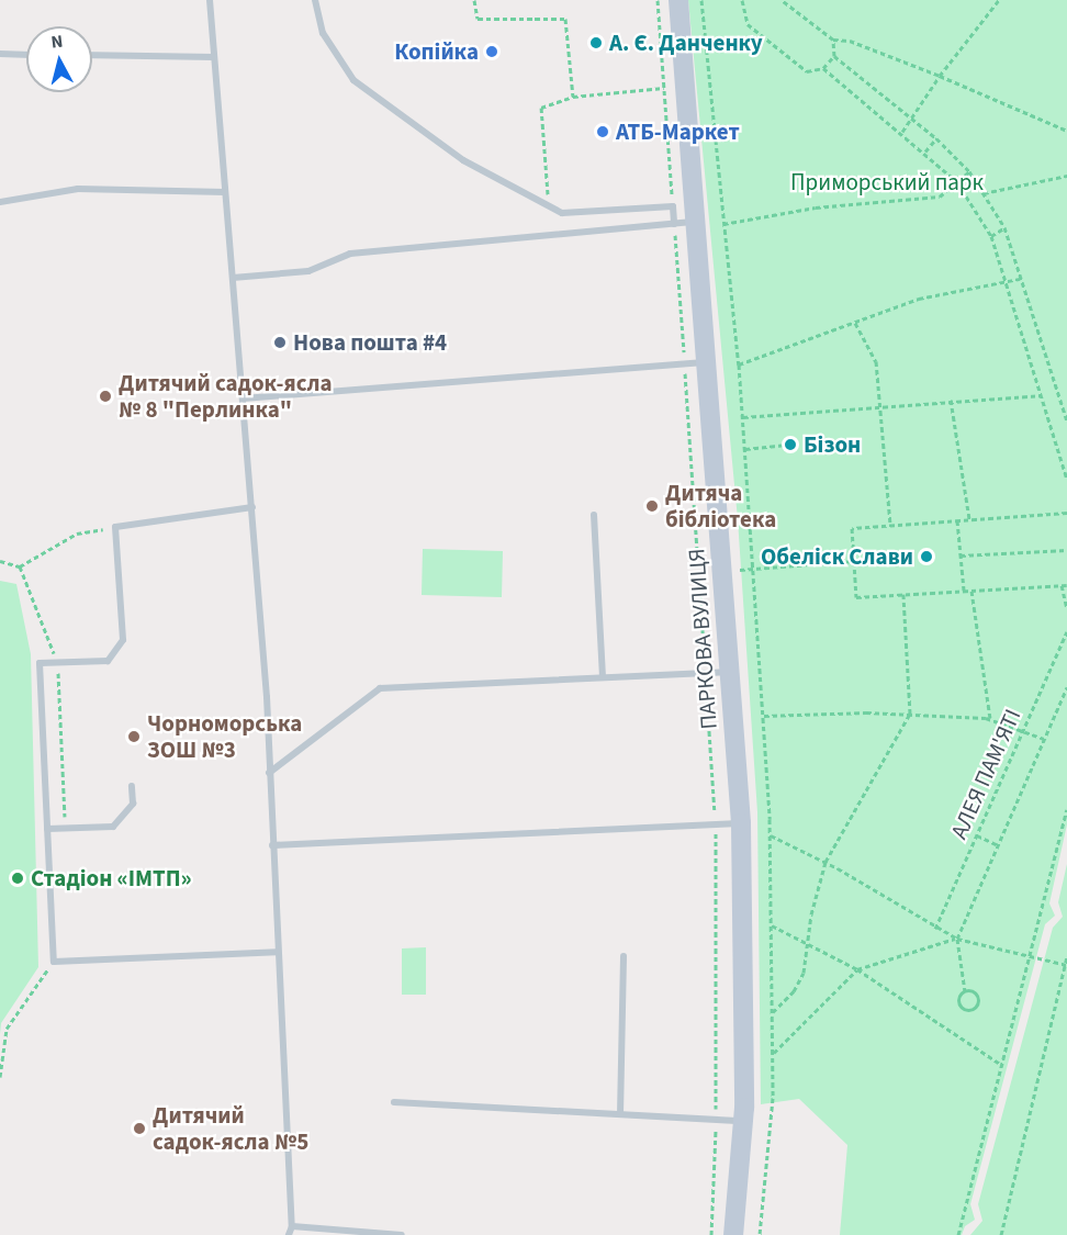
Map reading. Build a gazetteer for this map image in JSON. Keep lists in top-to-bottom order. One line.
{"streets":{"street":["ПАРКОВА ВУЛИЦЯ"],"path":["АЛЕЯ ПАМ'ЯТІ"]},"parks":["Приморський парк"],"places":["А. Є. Данченку","Копійка","АТБ-Маркет","Нова пошта #4","Дитячий садок-ясла № 8 \"Перлинка\"","Бізон","Дитяча бібліотека","Обеліск Cлави","Чорноморська ЗОШ №3","Стадіон «ІМТП»","Дитячий садок-ясла №5"],"north":"top"}
